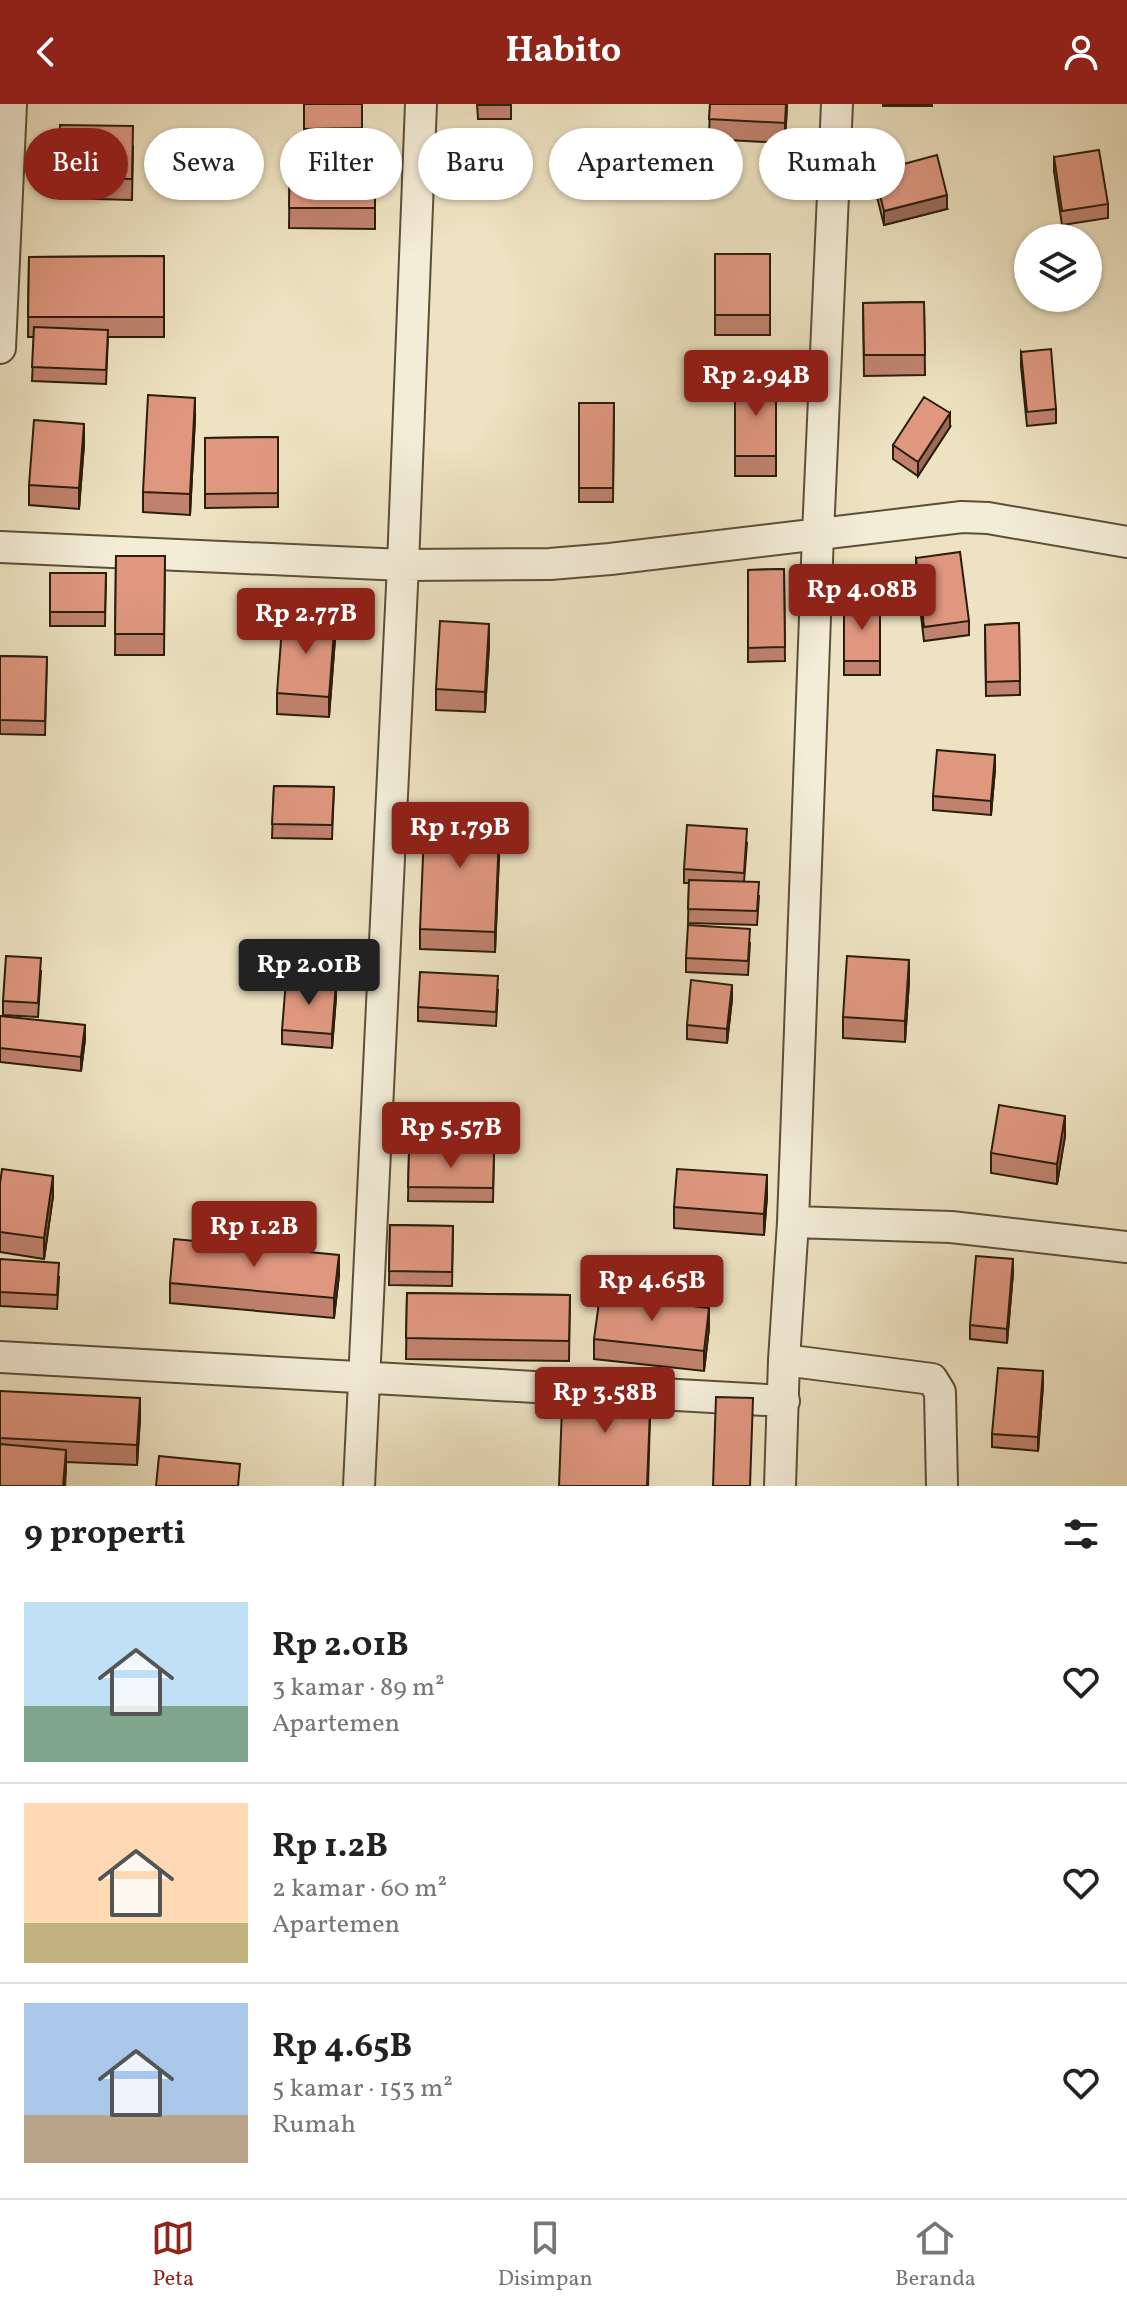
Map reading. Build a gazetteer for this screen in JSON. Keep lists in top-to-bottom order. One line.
{"page":{"header":"Habito","chip":["Beli","Sewa","Filter","Baru","Apartemen","Rumah"],"price":["Rp 2.94B","Rp 4.08B","Rp 2.77B","Rp 1.79B","Rp 2.01B","Rp 5.57B","Rp 1.2B","Rp 4.65B","Rp 3.58B"],"heading":"9 properti","list":[{"name":"Rp 2.01B","note":"3 kamar · 89 m² · Apartemen"},{"name":"Rp 1.2B","note":"2 kamar · 60 m² · Apartemen"},{"name":"Rp 4.65B","note":"5 kamar · 153 m² · Rumah"}],"tabs":["Peta","Disimpan","Beranda"]}}
